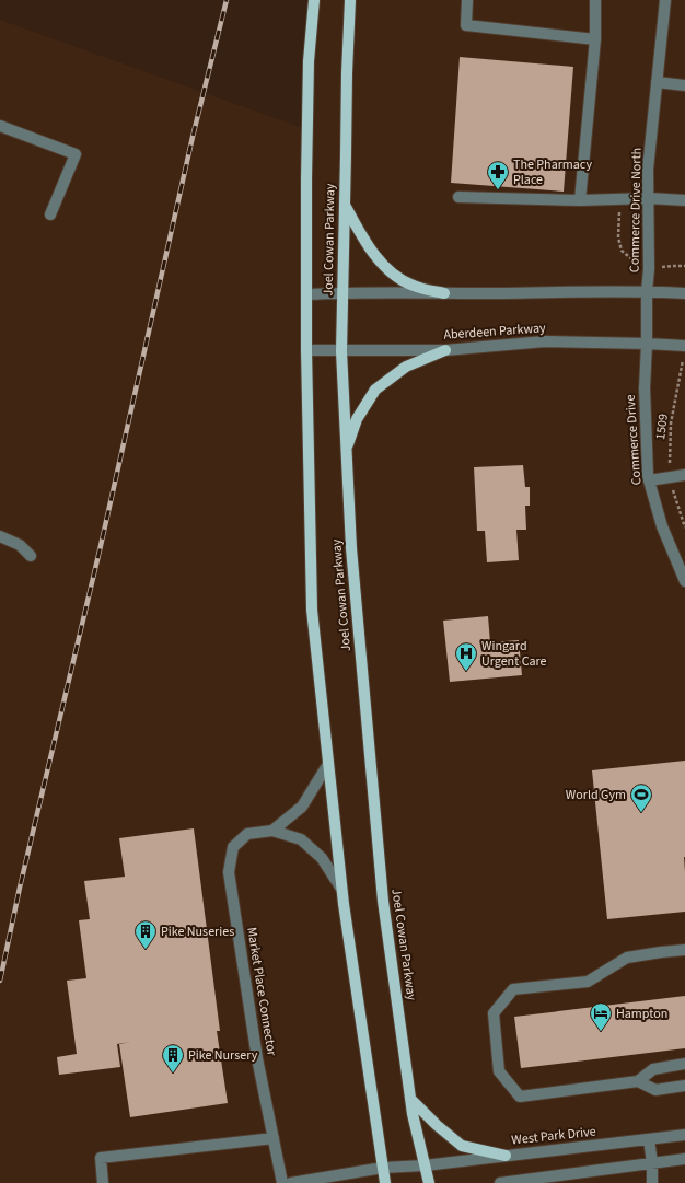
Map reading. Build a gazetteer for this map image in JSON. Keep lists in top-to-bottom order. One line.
{"streets":{"main road":["Joel Cowan Parkway"],"street":["Commerce Drive North","Aberdeen Parkway","Commerce Drive","Market Place Connector","West Park Drive"],"path":["1509"]},"crossings":[["Commerce Drive North","Aberdeen Parkway"],["Commerce Drive North","Commerce Drive"],["Joel Cowan Parkway","Aberdeen Parkway"],["Joel Cowan Parkway","Market Place Connector"],["Joel Cowan Parkway","West Park Drive"],["Aberdeen Parkway","1509"],["Aberdeen Parkway","Commerce Drive"]],"places":{"pharmacy":["The Pharmacy Place"],"hospital":["Wingard Urgent Care"],"sports":["World Gym"],"building":["Pike Nuseries","Pike Nursery"],"hotel":["Hampton"]}}
